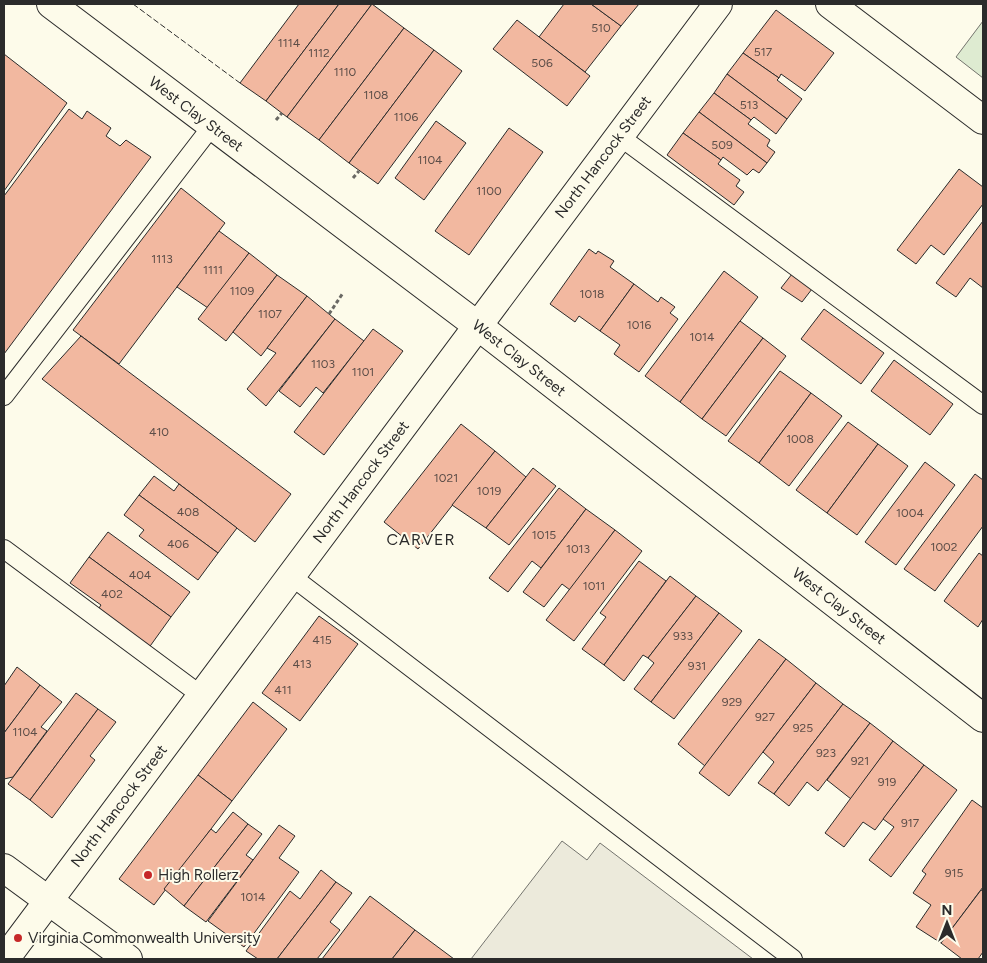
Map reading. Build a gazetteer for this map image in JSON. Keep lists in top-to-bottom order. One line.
{"streets":{"street":["West Clay Street","North Hancock Street"]},"crossings":[["West Clay Street","North Hancock Street"]],"districts":["CARVER"],"places":["High Rollerz","Virginia Commonwealth University"],"house_numbers":["510","1114","517","1112","506","1110","1108","513","1106","509","1104","1100","1113","1111","1109","1018","1107","1016","1014","1103","1101","410","1008","1021","1019","408","1004","1015","406","1002","1013","404","1011","402","933","415","413","931","411","929","927","925","1104","923","921","919","917","915","1014"],"north":"top"}
